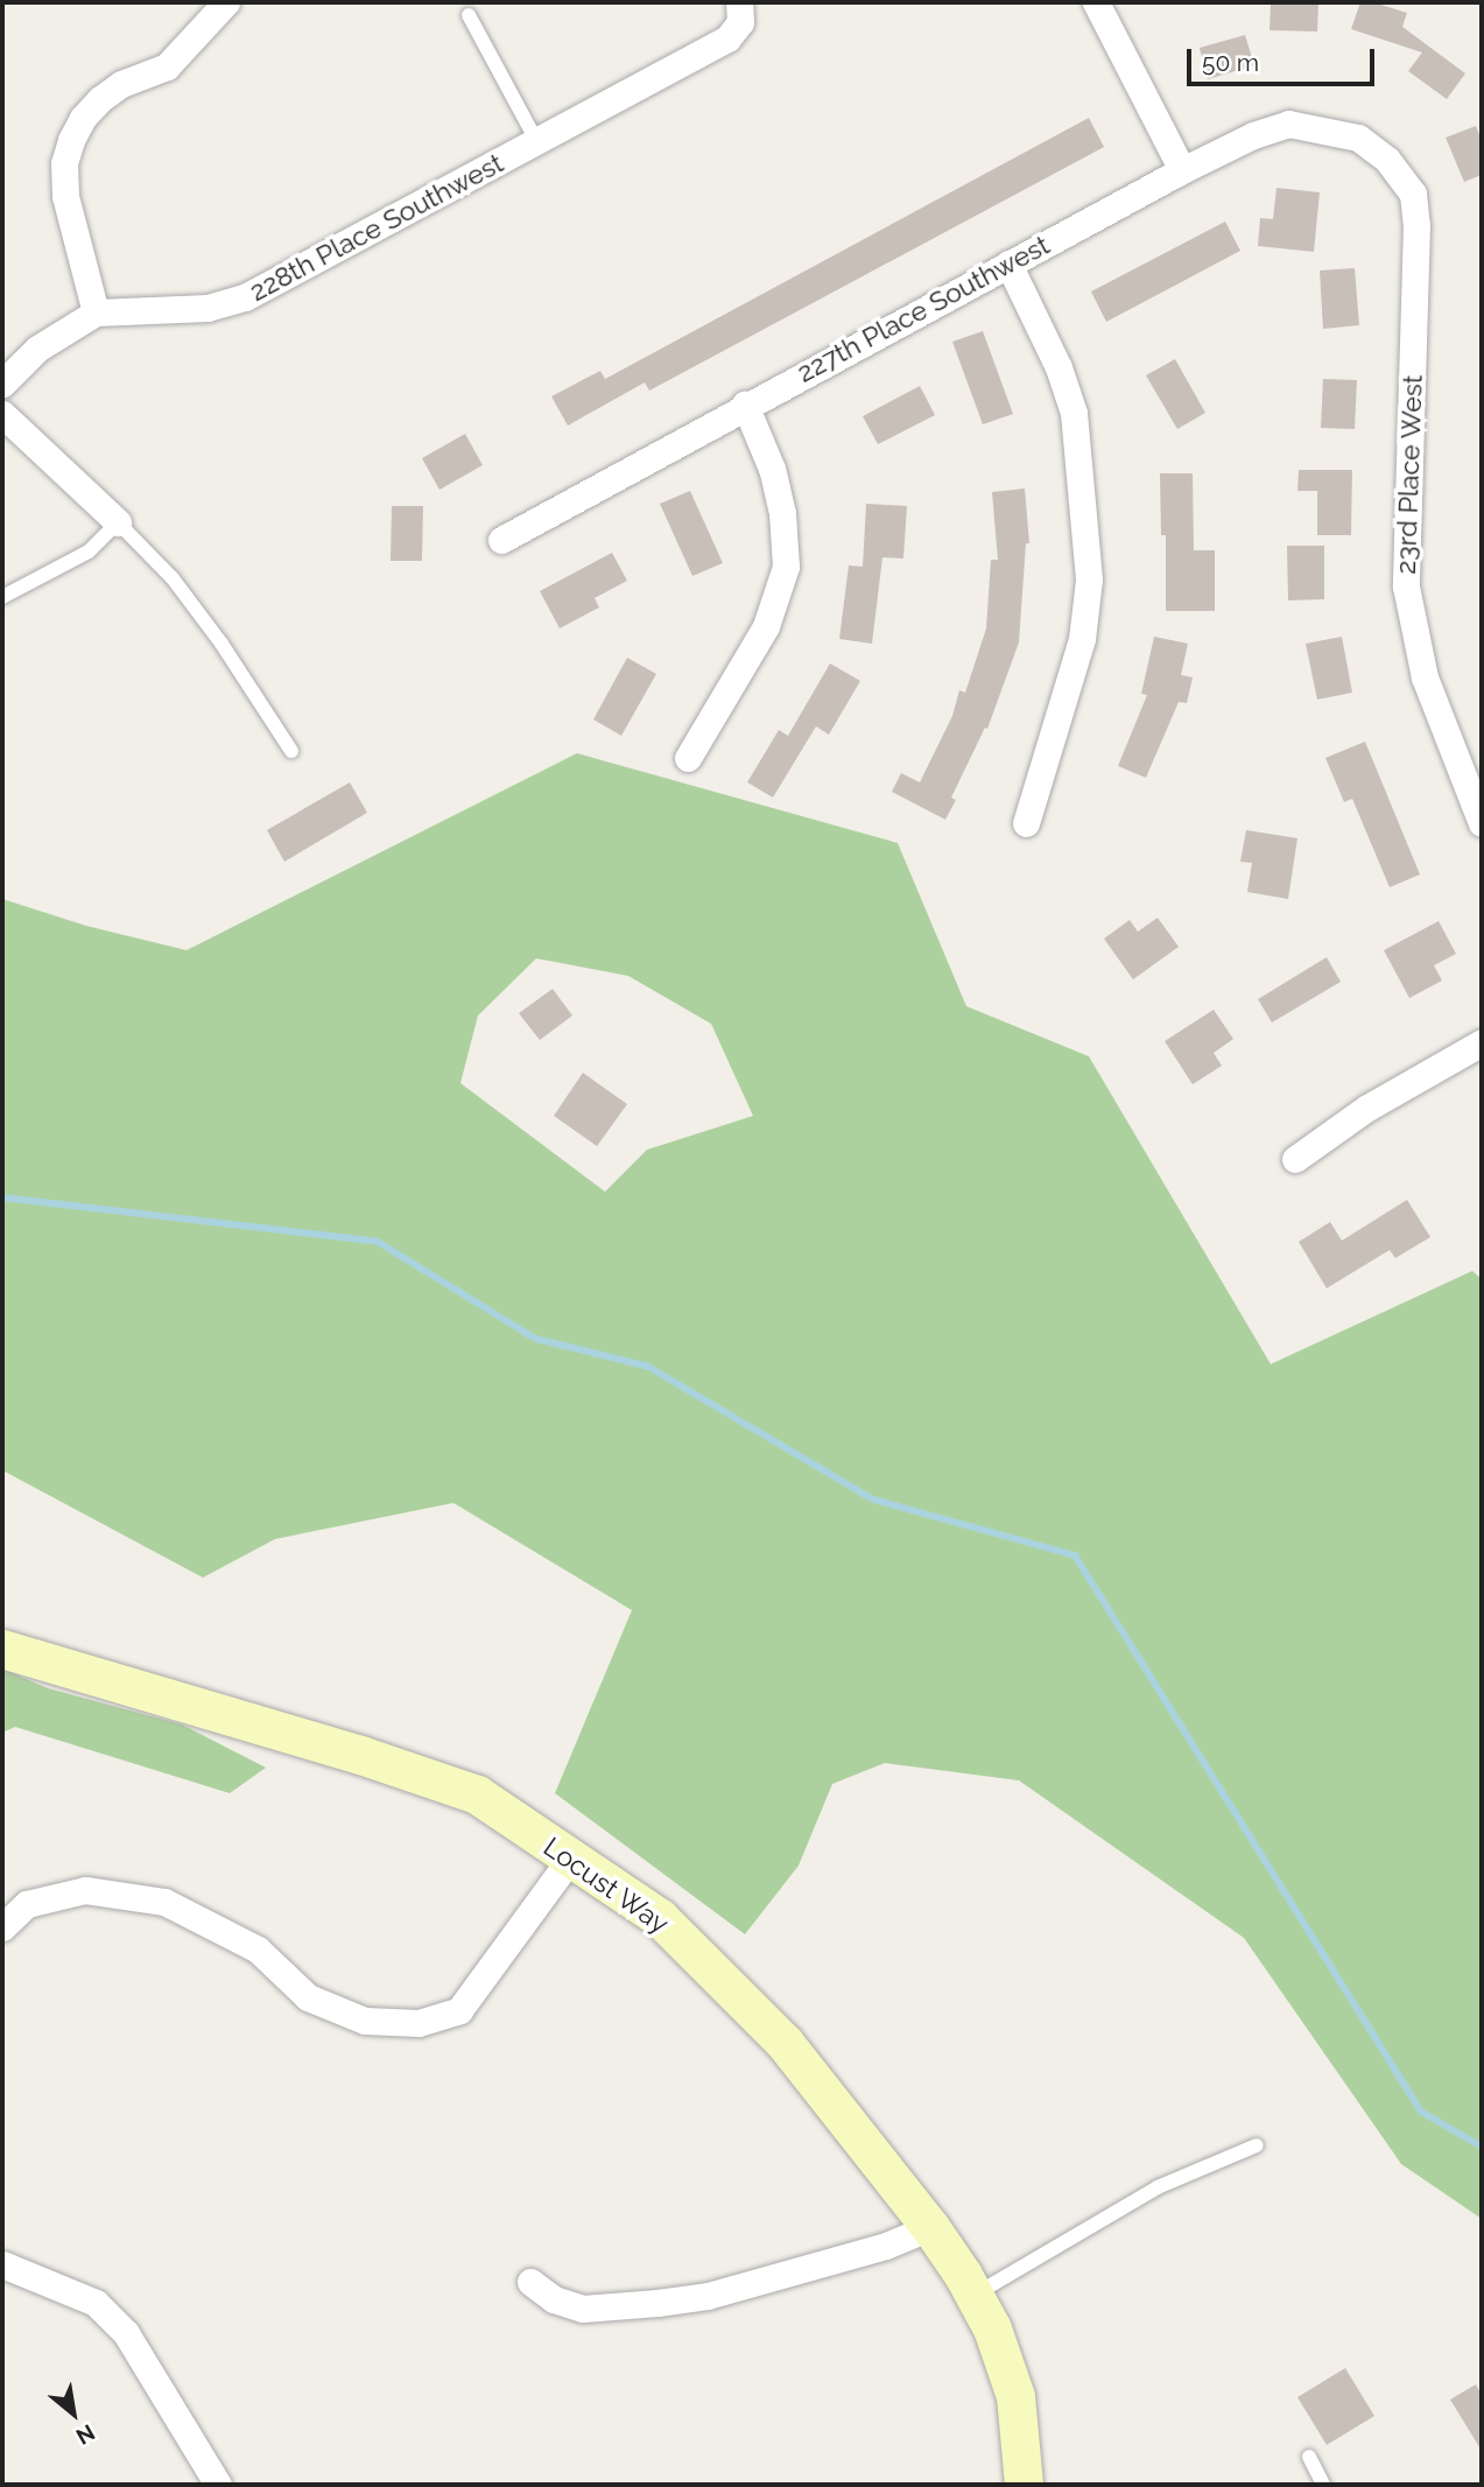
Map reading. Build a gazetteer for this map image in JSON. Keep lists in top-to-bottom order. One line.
{"streets":{"main road":["Locust Way"],"street":["228th Place Southwest","227th Place Southwest","23rd Place West"]},"crossings":[["227th Place Southwest","23rd Place West"]],"scale_bar":"50 m","north":"bottom right"}
